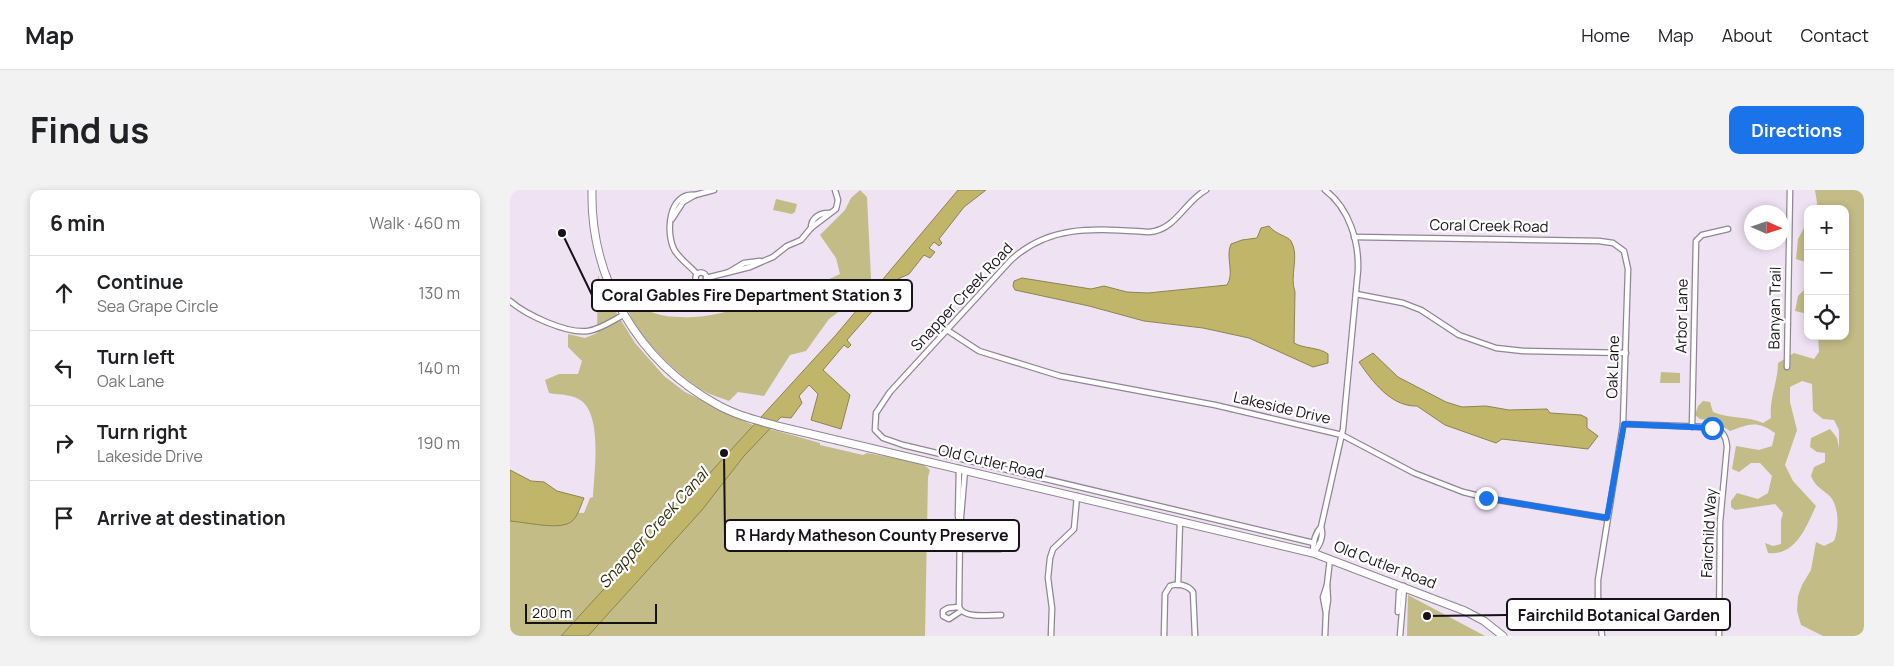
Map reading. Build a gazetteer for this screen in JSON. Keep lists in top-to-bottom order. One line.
{"streets":{"main road":["Old Cutler Road"],"street":["Coral Creek Road","Snapper Creek Road","Banyan Trail","Arbor Lane","Oak Lane","Lakeside Drive","Fairchild Way"]},"crossings":[["Coral Creek Road","Oak Lane"],["Snapper Creek Road","Lakeside Drive"],["Snapper Creek Road","Old Cutler Road"],["Arbor Lane","Fairchild Way"],["Oak Lane","Lakeside Drive"]],"water":["Snapper Creek Canal"],"places":["Coral Gables Fire Department Station 3","R Hardy Matheson County Preserve","Fairchild Botanical Garden"],"scale_bar":"200 m","north":"right","page":{"header":"Map","nav":["Home","Map","About","Contact"],"title":"Find us","buttons":"Directions","heading":["6 min","Walk · 460 m"],"map_buttons":["+","−"],"list":[["Continue","Sea Grape Circle","130 m"],["Turn left","Oak Lane","140 m"],["Turn right","Lakeside Drive","190 m"],"Arrive at destination"],"scale":"200 m"}}
